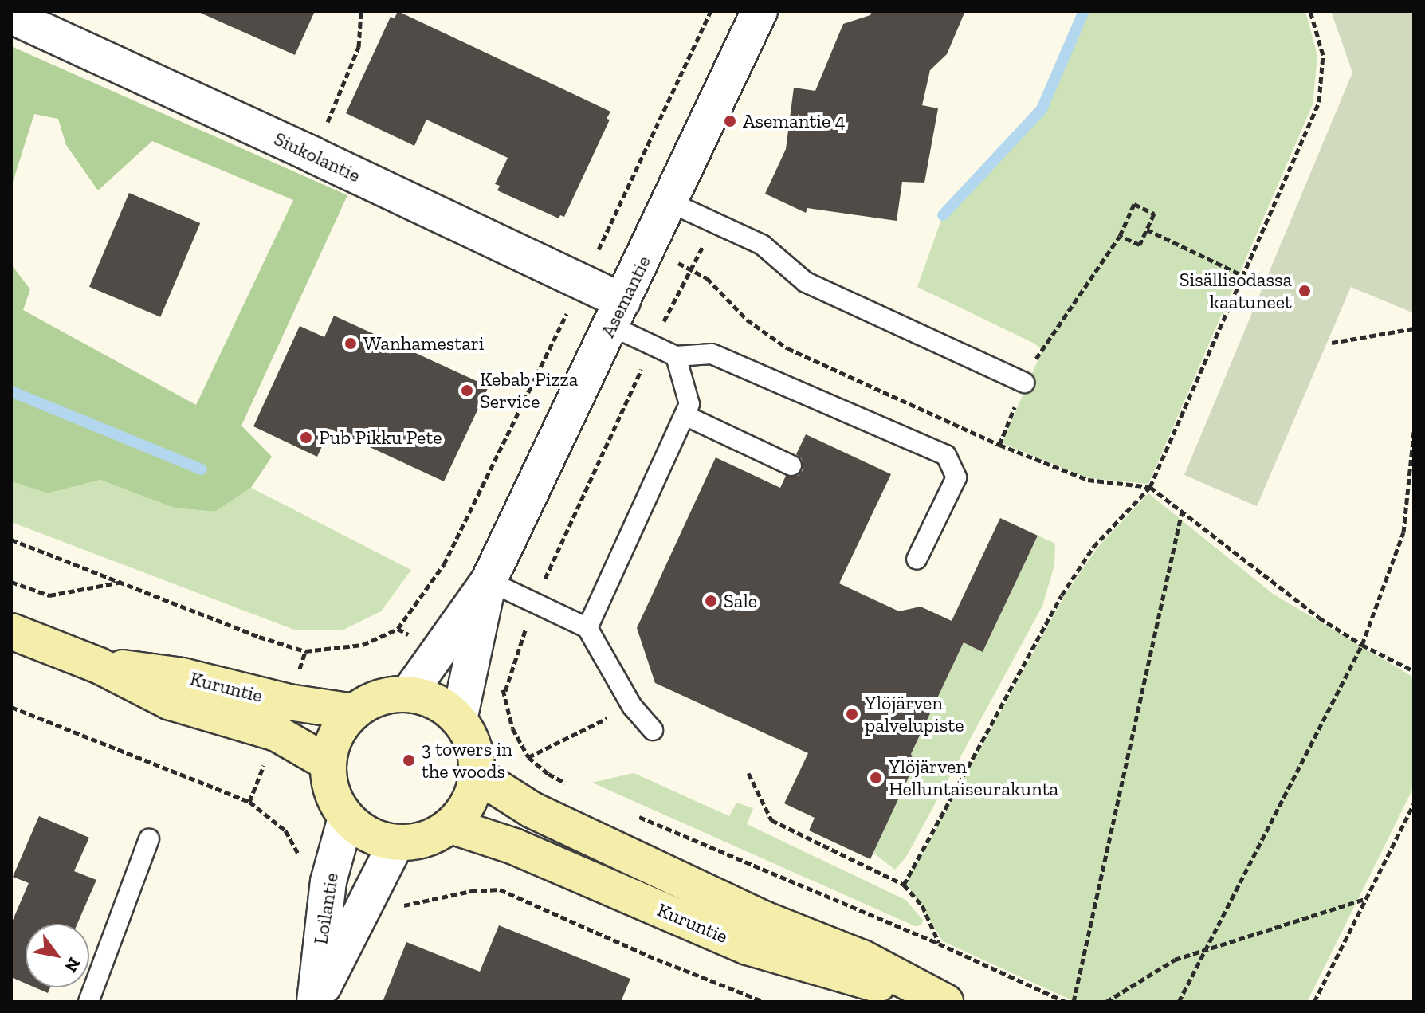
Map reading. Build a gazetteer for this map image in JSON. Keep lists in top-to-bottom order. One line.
{"streets":{"main road":["Kuruntie"],"street":["Siukolantie","Asemantie","Loilantie"]},"crossings":[["Siukolantie","Asemantie"],["Asemantie","Kuruntie"],["Asemantie","Loilantie"],["Kuruntie","Loilantie"]],"places":["Asemantie 4","Sisällisodassa kaatuneet","Wanhamestari","Kebab Pizza Service","Pub Pikku Pete","Sale","Ylöjärven palvelupiste","3 towers in the woods","Ylöjärven Helluntaiseurakunta"],"north":"bottom right"}
